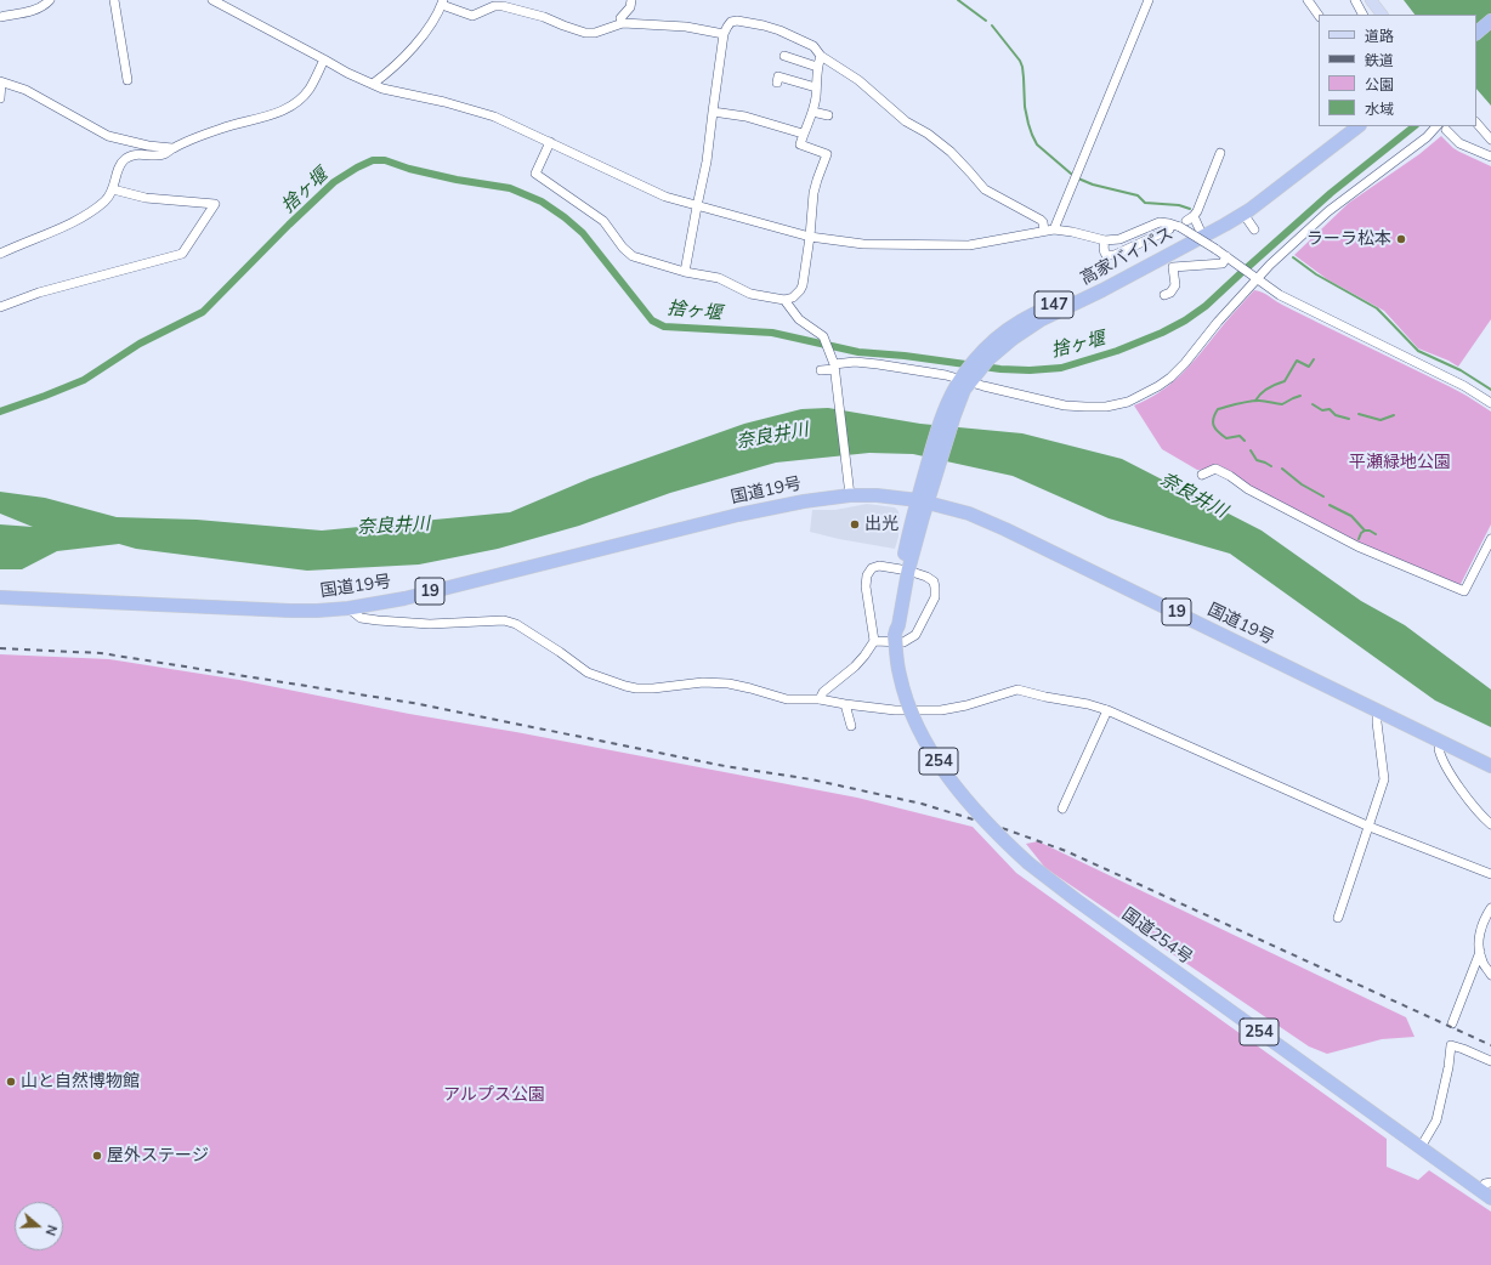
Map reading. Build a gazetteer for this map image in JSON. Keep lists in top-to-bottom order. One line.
{"streets":{"highway":["高家バイパス","147","国道19号","19","254","国道254号"]},"crossings":[["高家バイパス","国道19号"],["高家バイパス","国道254号"],["国道19号","国道254号"]],"water":["捨ヶ堰","奈良井川"],"parks":["平瀬緑地公園","アルプス公園"],"places":["ラーラ松本","出光","山と自然博物館","屋外ステージ"],"legend":["道路","鉄道","公園","水域"],"north":"right"}
